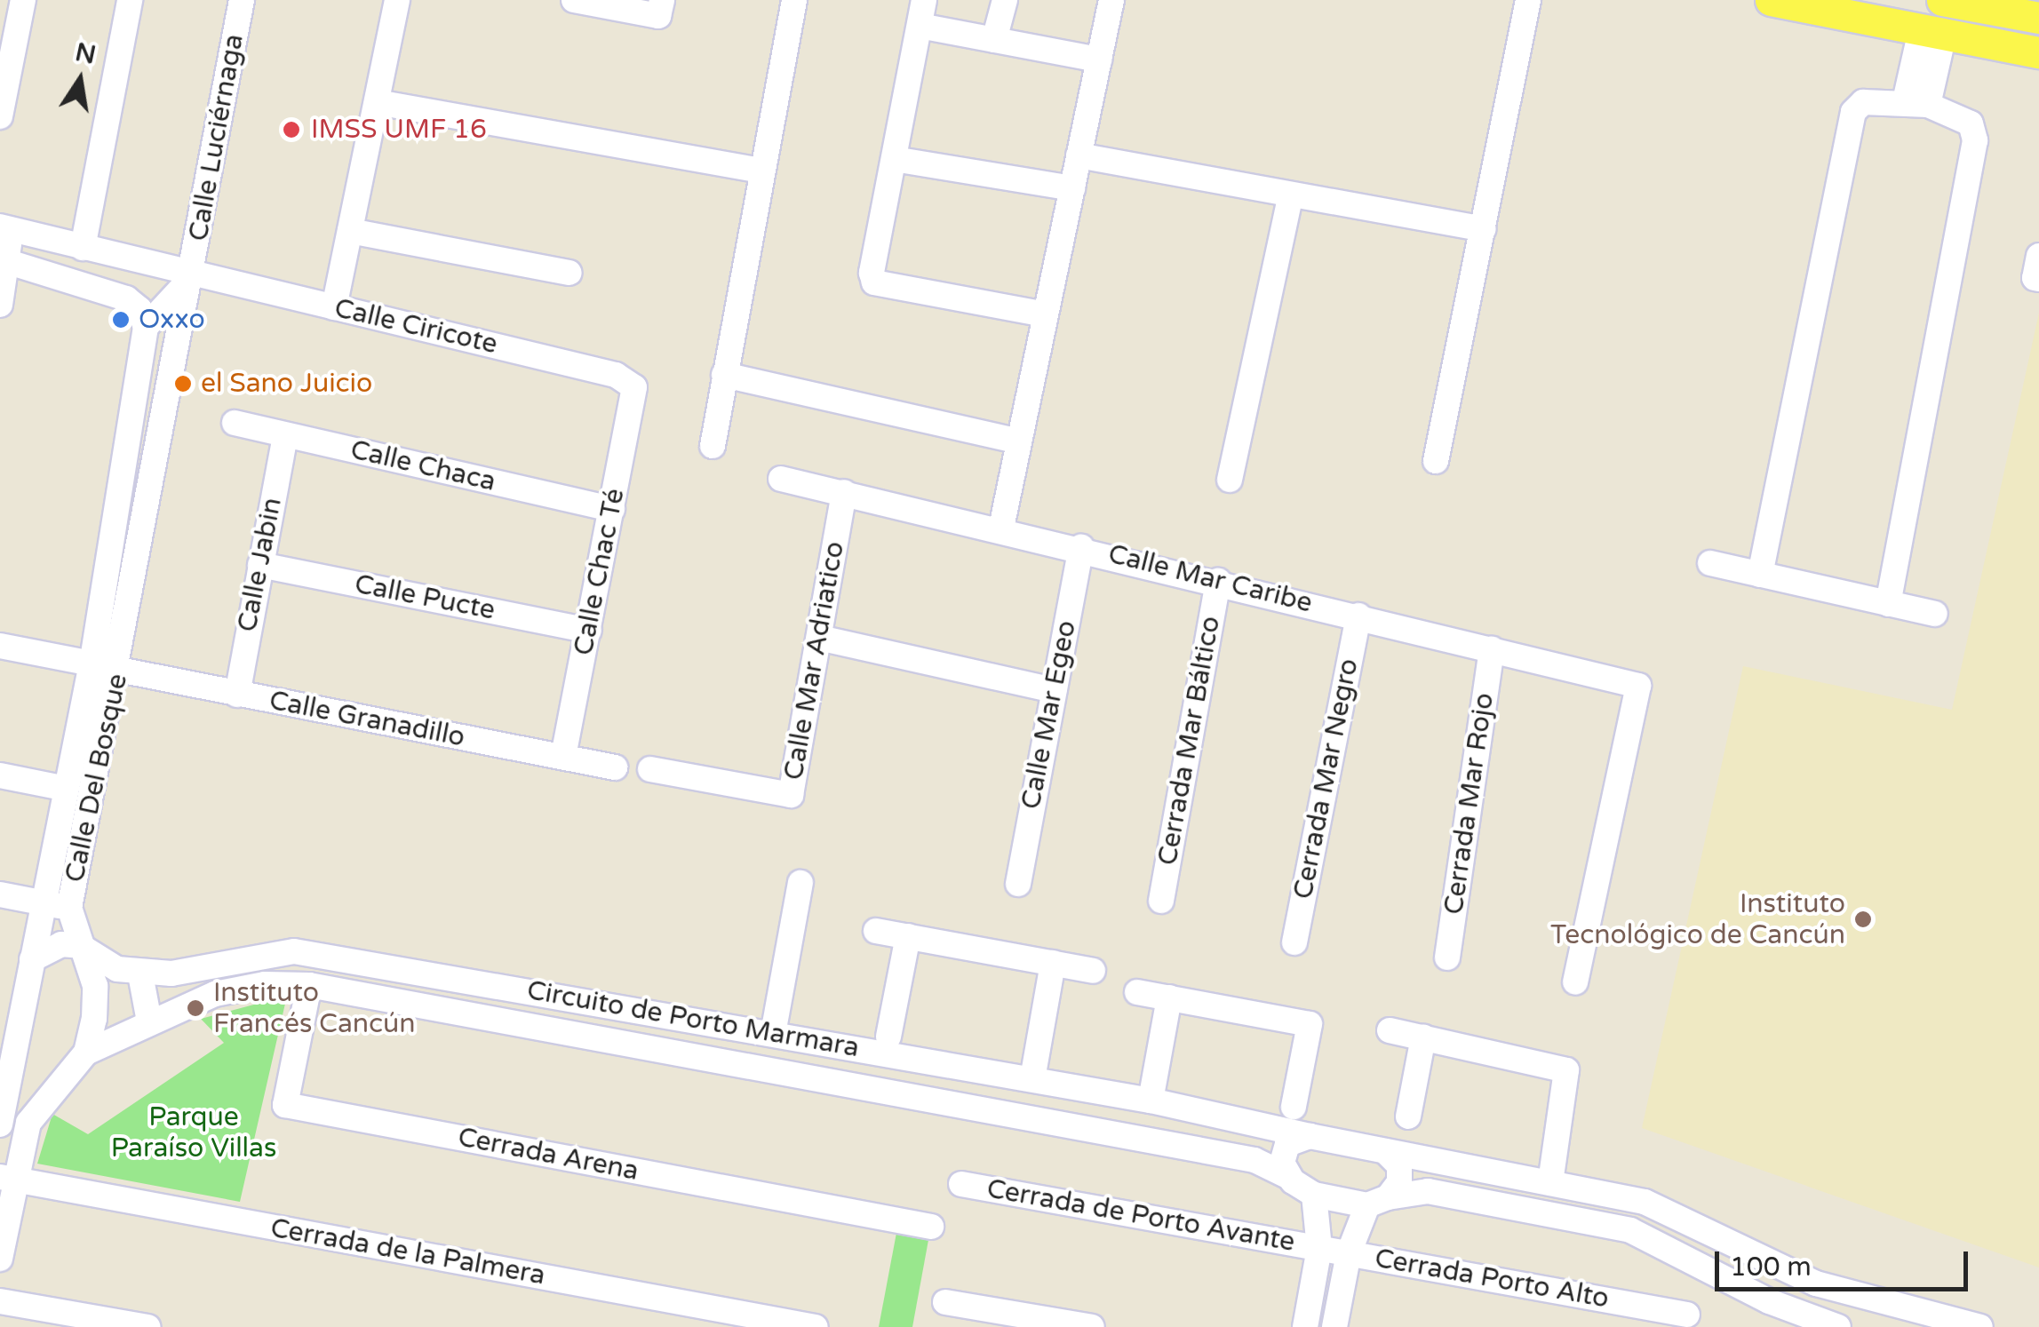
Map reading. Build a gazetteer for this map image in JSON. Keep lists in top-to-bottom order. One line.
{"streets":{"street":["Calle Luciérnaga","Calle Ciricote","Calle Chaca","Calle Jabin","Calle Chac Té","Calle Mar Caribe","Calle Pucte","Calle Mar Adriatico","Calle Mar Egeo","Calle Granadillo","Cerrada Mar Báltico","Calle Del Bosque","Cerrada Mar Negro","Cerrada Mar Rojo","Circuito de Porto Marmara","Cerrada Arena","Cerrada de Porto Avante","Cerrada de la Palmera","Cerrada Porto Alto"]},"crossings":[["Calle Luciérnaga","Calle Ciricote"],["Calle Luciérnaga","Calle Del Bosque"],["Calle Ciricote","Calle Chac Té"],["Calle Ciricote","Calle Del Bosque"],["Calle Chaca","Calle Jabin"],["Calle Chaca","Calle Chac Té"],["Calle Jabin","Calle Pucte"],["Calle Jabin","Calle Granadillo"],["Calle Chac Té","Calle Pucte"],["Calle Chac Té","Calle Granadillo"],["Calle Mar Caribe","Calle Mar Adriatico"],["Calle Mar Caribe","Calle Mar Egeo"],["Calle Mar Caribe","Cerrada Mar Báltico"],["Calle Mar Caribe","Cerrada Mar Negro"],["Calle Mar Caribe","Cerrada Mar Rojo"],["Calle Granadillo","Calle Del Bosque"],["Calle Del Bosque","Circuito de Porto Marmara"],["Circuito de Porto Marmara","Cerrada Arena"],["Cerrada de Porto Avante","Cerrada Porto Alto"]],"parks":["Parque Paraíso Villas"],"places":["IMSS UMF 16","Oxxo","el Sano Juicio","Instituto Tecnológico de Cancún","Instituto Francés Cancún"],"scale_bar":"100 m","north":"top"}
